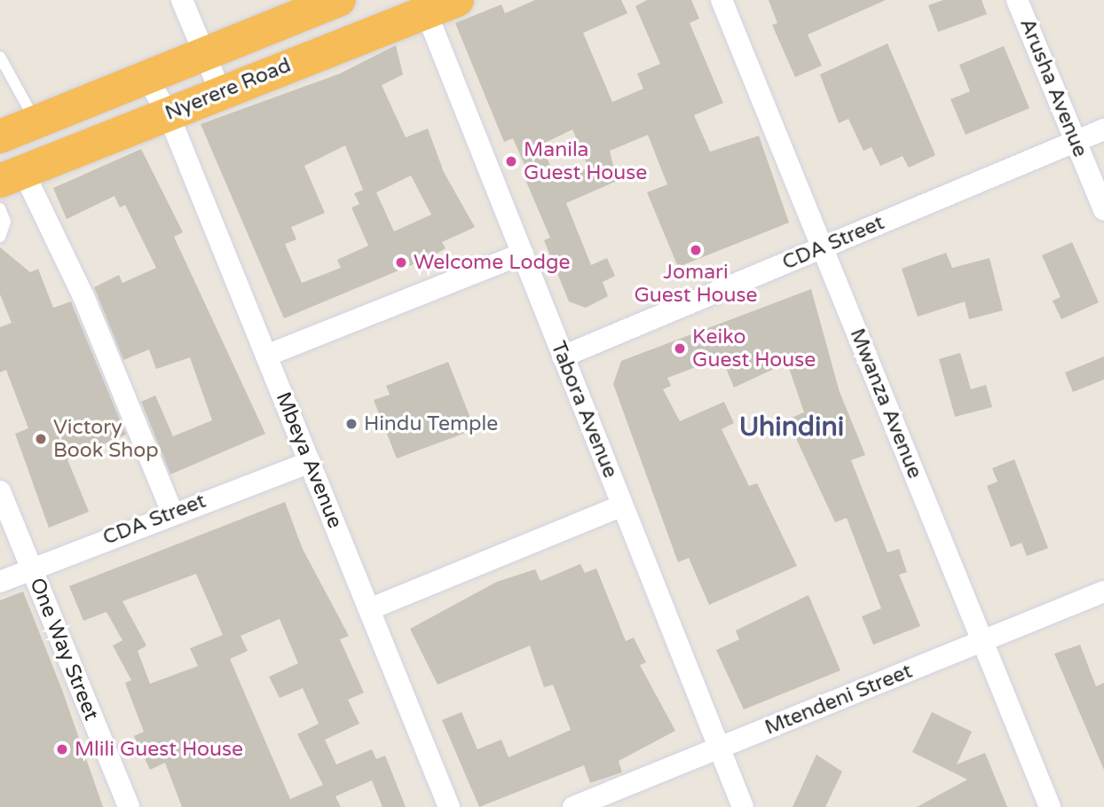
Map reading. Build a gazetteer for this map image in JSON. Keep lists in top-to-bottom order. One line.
{"streets":{"highway":["Nyerere Road"],"street":["Arusha Avenue","CDA Street","Mwanza Avenue","Tabora Avenue","Mbeya Avenue","One Way Street","Mtendeni Street"]},"crossings":[["Arusha Avenue","CDA Street"],["Nyerere Road","Tabora Avenue"],["Nyerere Road","Mbeya Avenue"],["CDA Street","Mwanza Avenue"],["CDA Street","Tabora Avenue"],["CDA Street","Mbeya Avenue"],["CDA Street","One Way Street"],["Mwanza Avenue","Mtendeni Street"],["Tabora Avenue","Mtendeni Street"]],"districts":["Uhindini"],"places":["Manila Guest House","Jomari Guest House","Welcome Lodge","Keiko Guest House","Hindu Temple","Victory Book Shop","Mlili Guest House"]}
